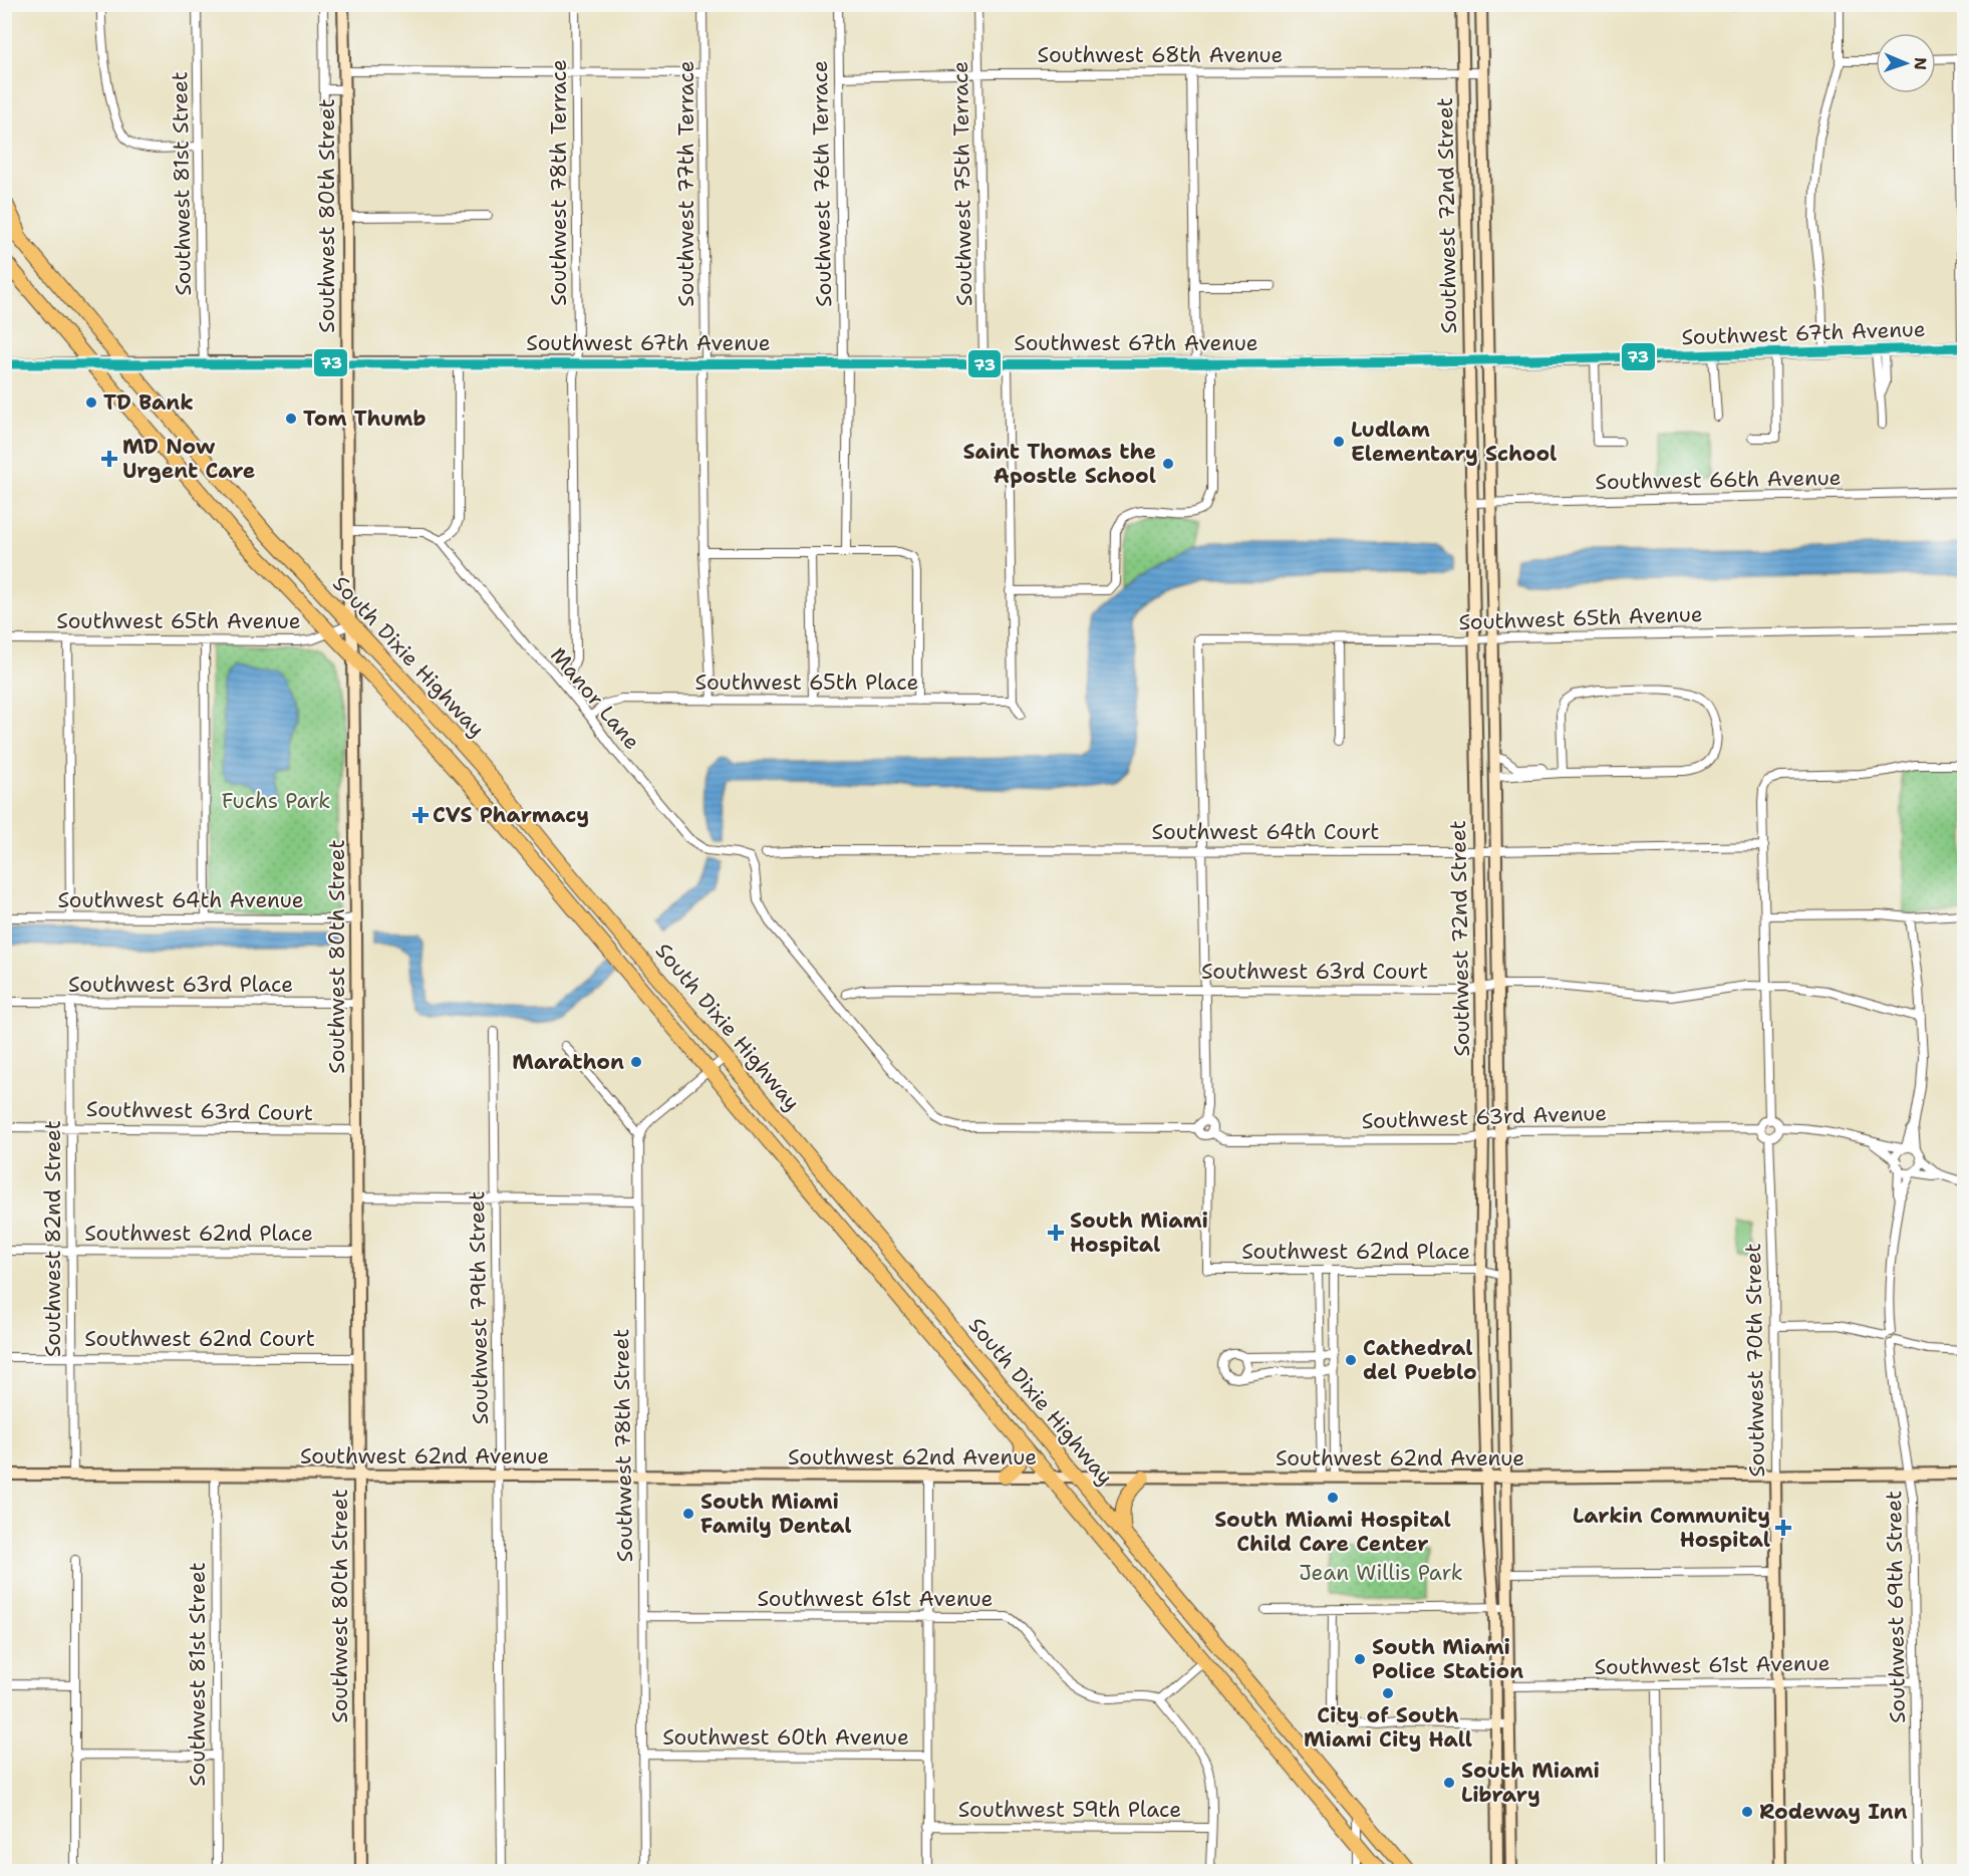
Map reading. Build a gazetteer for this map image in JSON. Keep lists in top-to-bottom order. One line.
{"streets":{"highway":["South Dixie Highway"],"main road":["Southwest 80th Street","Southwest 72nd Street","Southwest 67th Avenue","Southwest 70th Street","Southwest 62nd Avenue"],"street":["Southwest 68th Avenue","Southwest 78th Terrace","Southwest 81st Street","Southwest 77th Terrace","Southwest 76th Terrace","Southwest 75th Terrace","Southwest 66th Avenue","Southwest 65th Avenue","Southwest 65th Place","Manor Lane","Southwest 64th Court","Southwest 64th Avenue","Southwest 63rd Court","Southwest 63rd Place","Southwest 63rd Avenue","Southwest 62nd Place","Southwest 82nd Street","Southwest 79th Street","Southwest 62nd Court","Southwest 78th Street","Southwest 61st Avenue","Southwest 69th Street","Southwest 60th Avenue","Southwest 59th Place"]},"crossings":[["Southwest 68th Avenue","Southwest 76th Terrace"],["Southwest 68th Avenue","Southwest 75th Terrace"],["Southwest 68th Avenue","Southwest 72nd Street"],["Southwest 78th Terrace","Southwest 67th Avenue"],["Southwest 78th Terrace","Manor Lane"],["Southwest 81st Street","Southwest 67th Avenue"],["Southwest 81st Street","Southwest 62nd Avenue"],["Southwest 77th Terrace","Southwest 67th Avenue"],["Southwest 77th Terrace","Southwest 65th Place"],["Southwest 76th Terrace","Southwest 67th Avenue"],["Southwest 75th Terrace","Southwest 67th Avenue"],["Southwest 80th Street","Southwest 67th Avenue"],["Southwest 80th Street","Southwest 65th Avenue"],["Southwest 80th Street","South Dixie Highway"],["Southwest 80th Street","Southwest 64th Avenue"],["Southwest 80th Street","Southwest 63rd Court"],["Southwest 80th Street","Southwest 63rd Place"],["Southwest 80th Street","Southwest 62nd Place"],["Southwest 80th Street","Southwest 62nd Court"],["Southwest 80th Street","Southwest 62nd Avenue"],["Southwest 72nd Street","Southwest 67th Avenue"],["Southwest 72nd Street","Southwest 66th Avenue"],["Southwest 72nd Street","Southwest 65th Avenue"],["Southwest 72nd Street","Southwest 64th Court"],["Southwest 72nd Street","Southwest 63rd Court"],["Southwest 72nd Street","Southwest 63rd Avenue"],["Southwest 72nd Street","Southwest 62nd Place"],["Southwest 72nd Street","Southwest 62nd Avenue"],["Southwest 72nd Street","Southwest 61st Avenue"],["Southwest 67th Avenue","South Dixie Highway"],["Southwest 65th Avenue","South Dixie Highway"],["Southwest 65th Avenue","Southwest 64th Court"],["South Dixie Highway","Southwest 62nd Avenue"],["Southwest 65th Place","Manor Lane"],["Manor Lane","Southwest 63rd Avenue"],["Southwest 63rd Court","Southwest 82nd Street"],["Southwest 63rd Place","Southwest 82nd Street"],["Southwest 63rd Avenue","Southwest 70th Street"],["Southwest 62nd Place","Southwest 82nd Street"],["Southwest 82nd Street","Southwest 62nd Court"],["Southwest 82nd Street","Southwest 62nd Avenue"],["Southwest 79th Street","Southwest 62nd Avenue"],["Southwest 70th Street","Southwest 62nd Avenue"],["Southwest 70th Street","Southwest 61st Avenue"],["Southwest 78th Street","Southwest 62nd Avenue"],["Southwest 78th Street","Southwest 61st Avenue"],["Southwest 78th Street","Southwest 60th Avenue"],["Southwest 62nd Avenue","Southwest 69th Street"],["Southwest 61st Avenue","Southwest 69th Street"]],"parks":["Fuchs Park","Jean Willis Park"],"places":{"other":["TD Bank","Tom Thumb","Ludlam Elementary School","Saint Thomas the Apostle School","Marathon","Cathedral del Pueblo","South Miami Hospital Child Care Center","South Miami Family Dental","South Miami Police Station","City of South Miami City Hall","South Miami Library","Rodeway Inn"],"health":["MD Now Urgent Care","CVS Pharmacy","South Miami Hospital","Larkin Community Hospital"]},"lines":["transit line 73"],"north":"right"}
